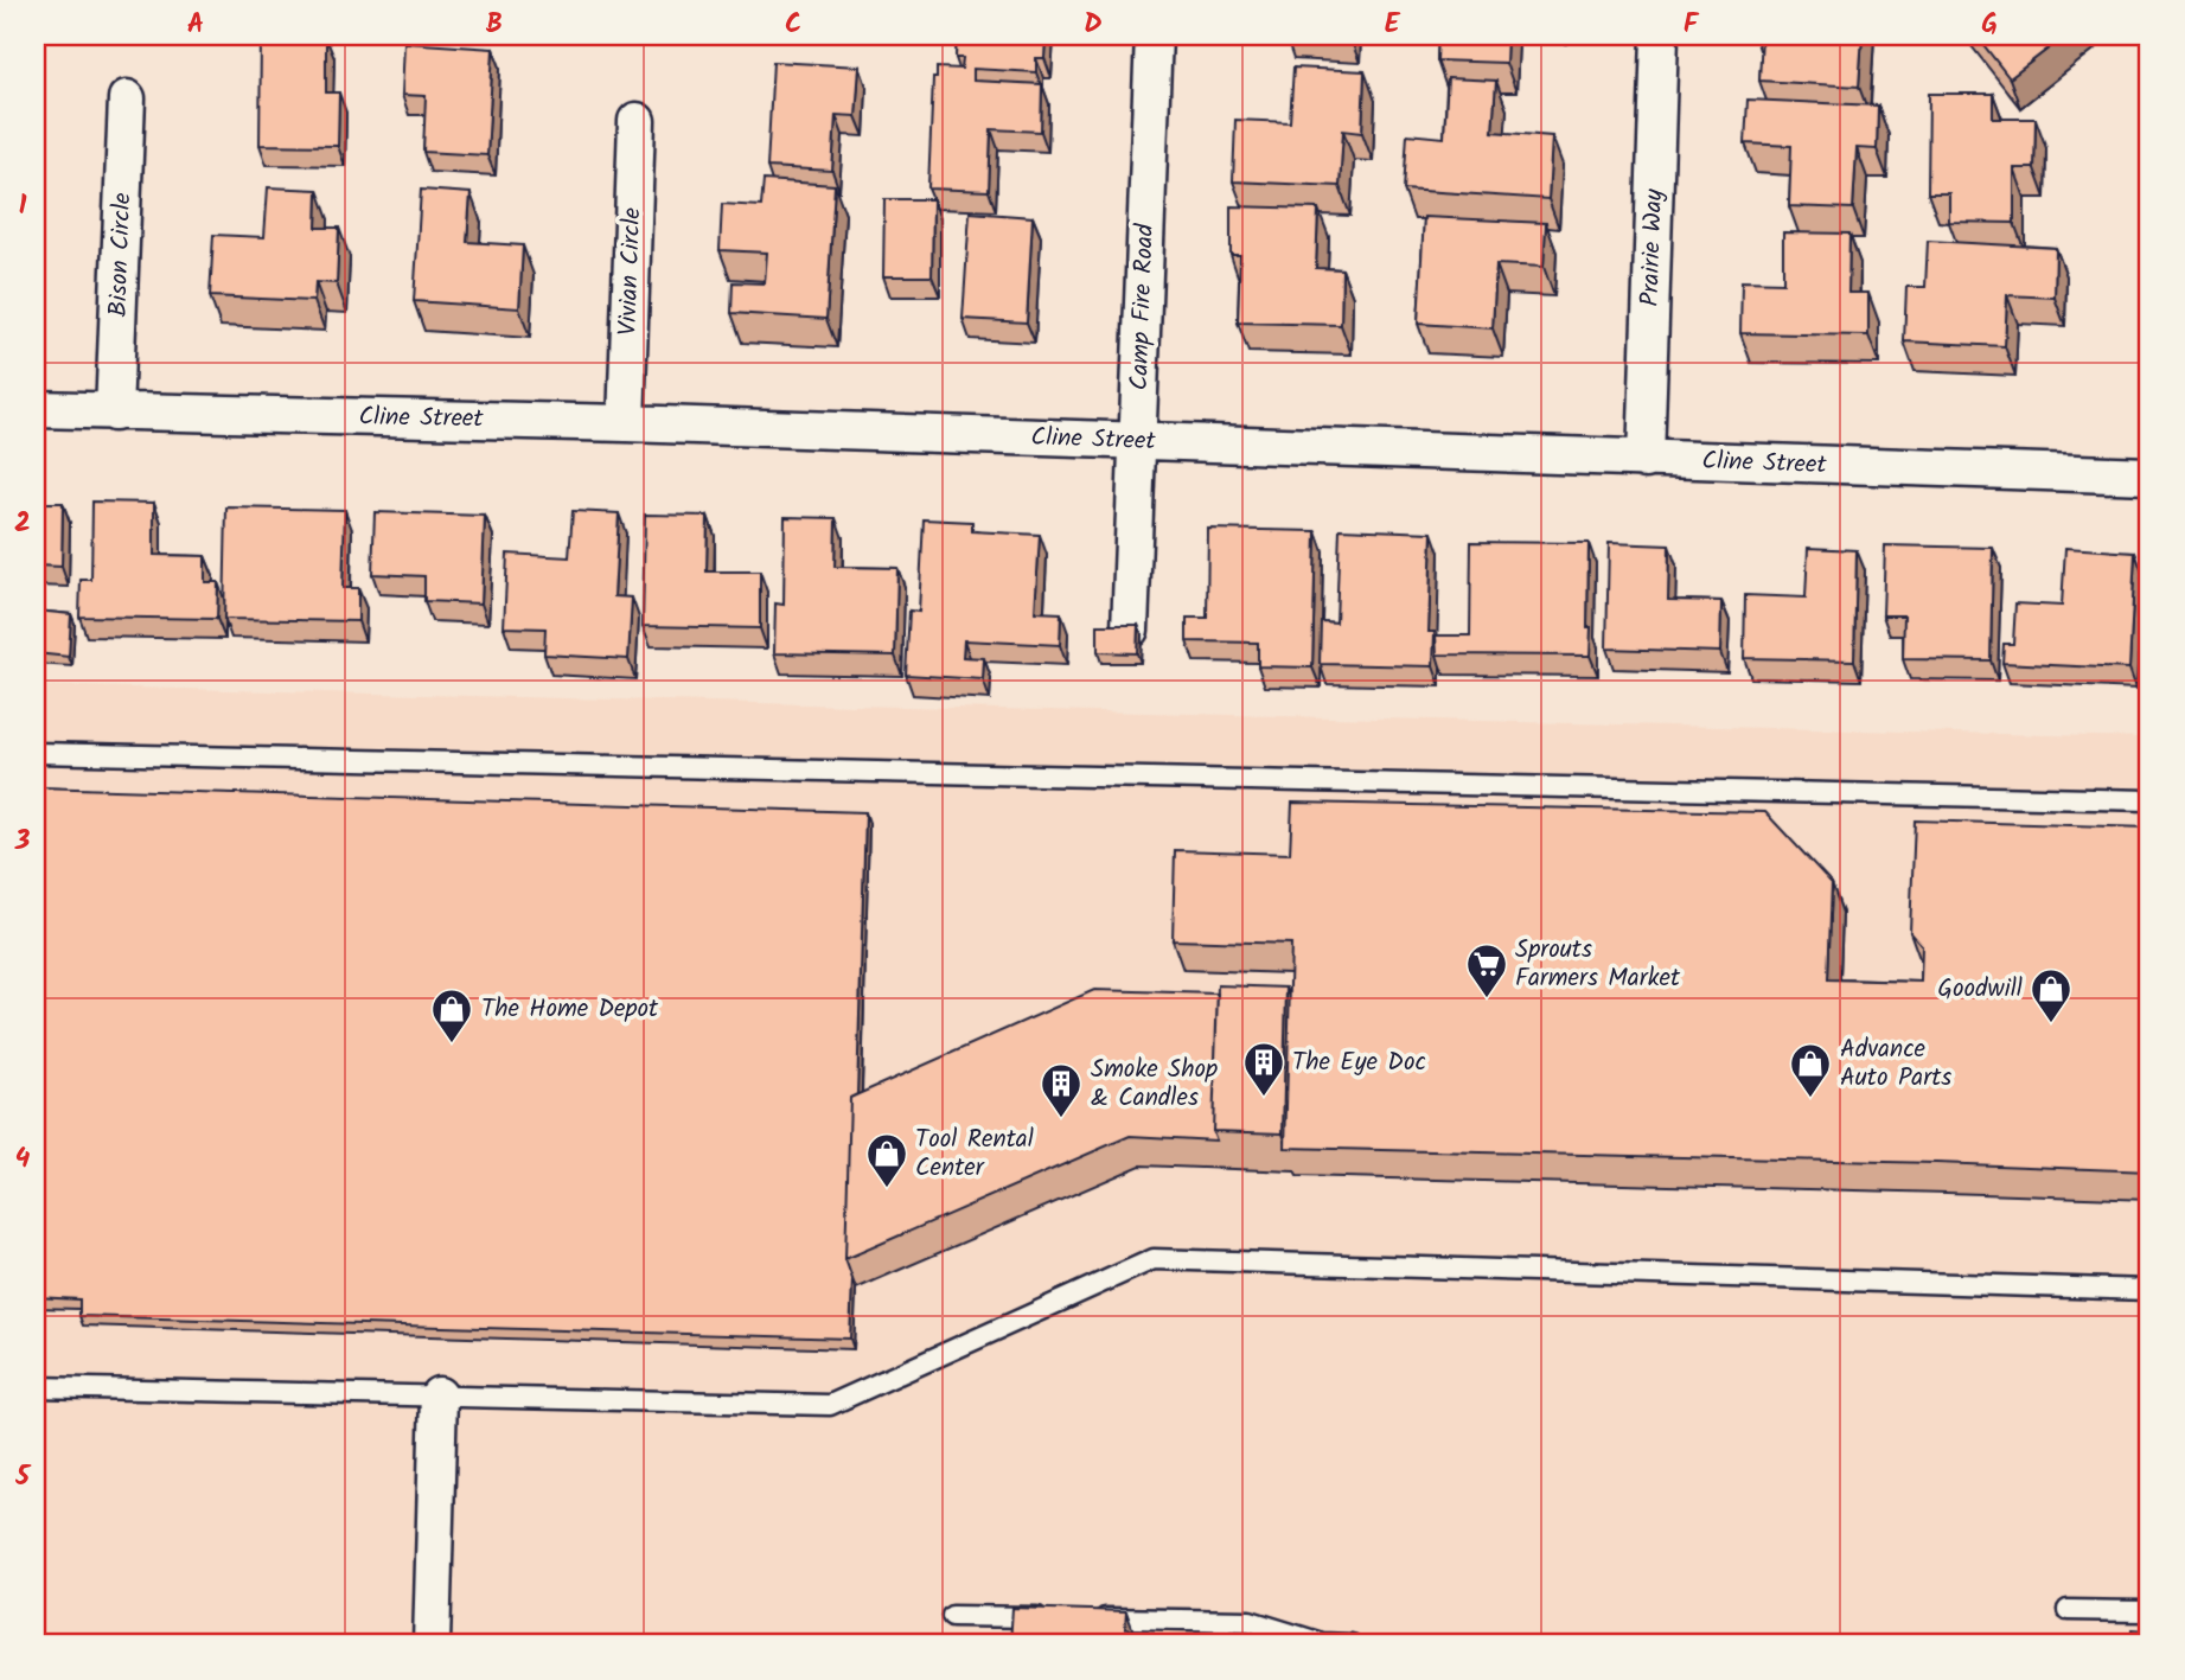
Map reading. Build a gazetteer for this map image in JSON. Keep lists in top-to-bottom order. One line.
{"streets":{"street":["Prairie Way","Bison Circle","Vivian Circle","Camp Fire Road","Cline Street"]},"crossings":[["Prairie Way","Cline Street"],["Bison Circle","Cline Street"],["Vivian Circle","Cline Street"],["Camp Fire Road","Cline Street"]],"places":{"supermarket":["Sprouts Farmers Market"],"shop":["Goodwill","The Home Depot","Advance Auto Parts","Tool Rental Center"],"building":["The Eye Doc","Smoke Shop & Candles"]},"grid":{"columns":["A","B","C","D","E","F","G"],"rows":["1","2","3","4","5"]}}
